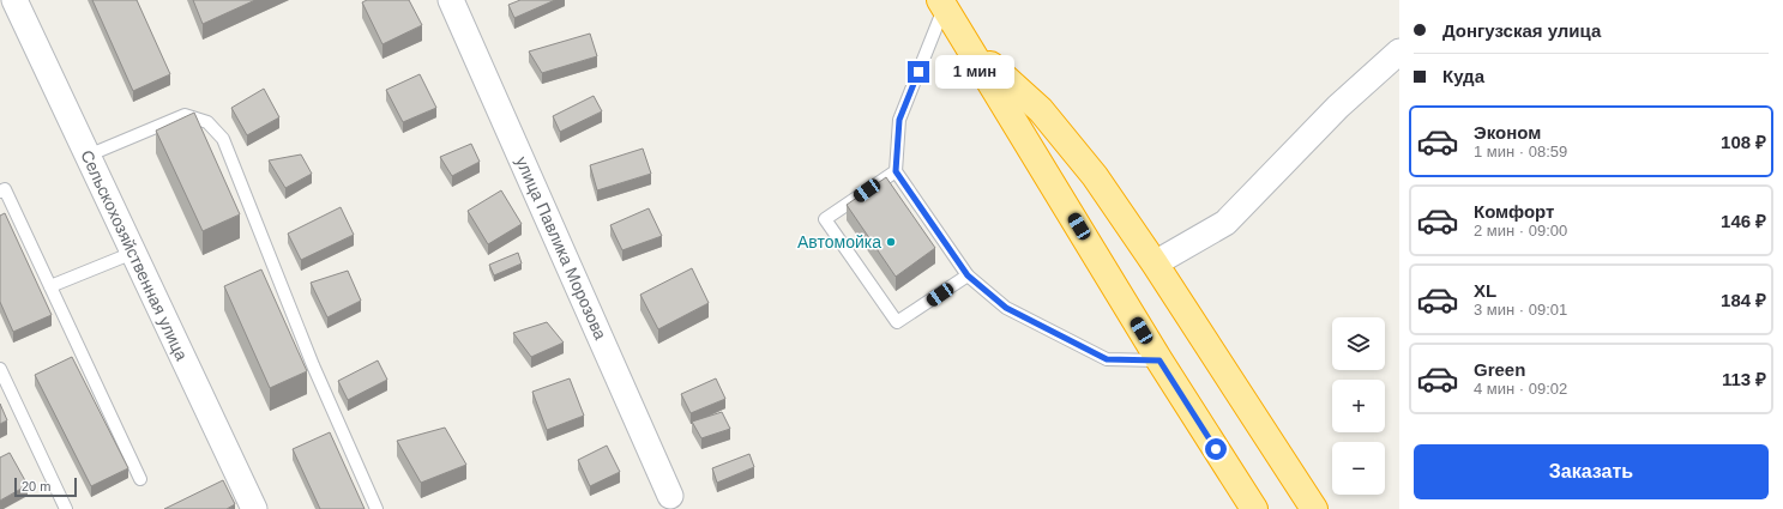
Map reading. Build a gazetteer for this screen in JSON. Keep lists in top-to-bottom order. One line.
{"streets":{"street":["улица Павлика Морозова","Сельскохозяйственная улица"]},"places":["Автомойка"],"scale_bar":"20 m","page":{"banner":["Донгузская улица","Куда"],"bubble":"1 мин","list":[{"name":"Эконом","note":"1 мин · 08:59","value":"108 ₽"},{"name":"Комфорт","note":"2 мин · 09:00","value":"146 ₽"},{"name":"XL","note":"3 мин · 09:01","value":"184 ₽"},{"name":"Green","note":"4 мин · 09:02","value":"113 ₽"}],"map_buttons":["+","−"],"buttons":"Заказать","scale":"20 m"}}
